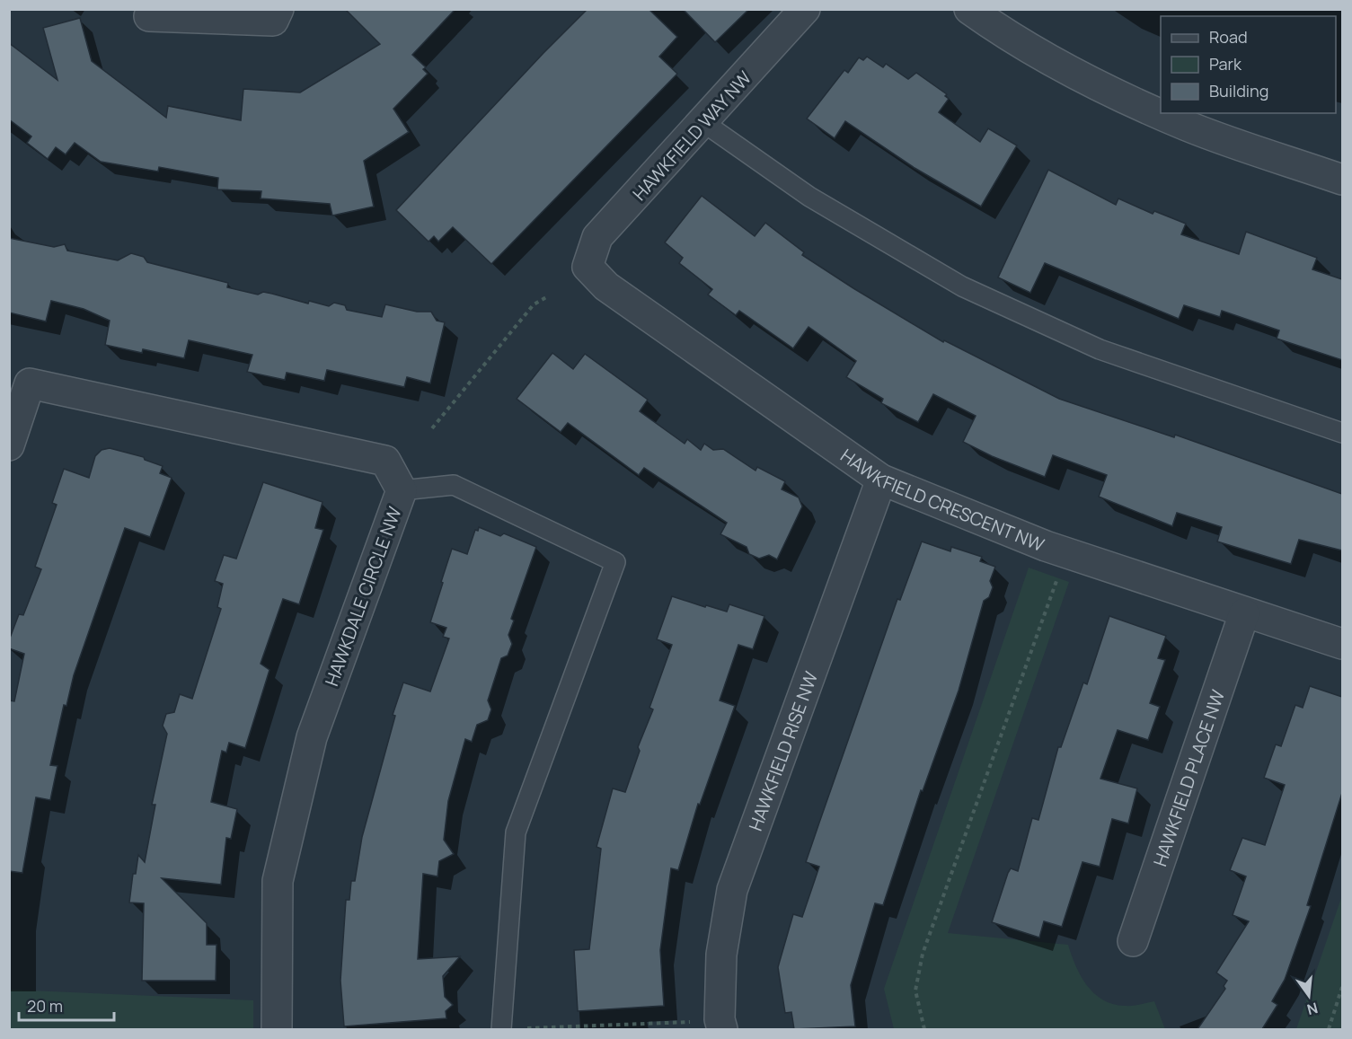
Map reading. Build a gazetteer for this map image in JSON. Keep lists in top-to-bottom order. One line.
{"streets":{"street":["HAWKFIELD WAY NW","HAWKFIELD CRESCENT NW","HAWKDALE CIRCLE NW","HAWKFIELD RISE NW","HAWKFIELD PLACE NW"]},"crossings":[["HAWKFIELD WAY NW","HAWKFIELD CRESCENT NW"],["HAWKFIELD CRESCENT NW","HAWKFIELD RISE NW"],["HAWKFIELD CRESCENT NW","HAWKFIELD PLACE NW"]],"legend":["Road","Park","Building"],"scale_bar":"20 m","north":"bottom"}
